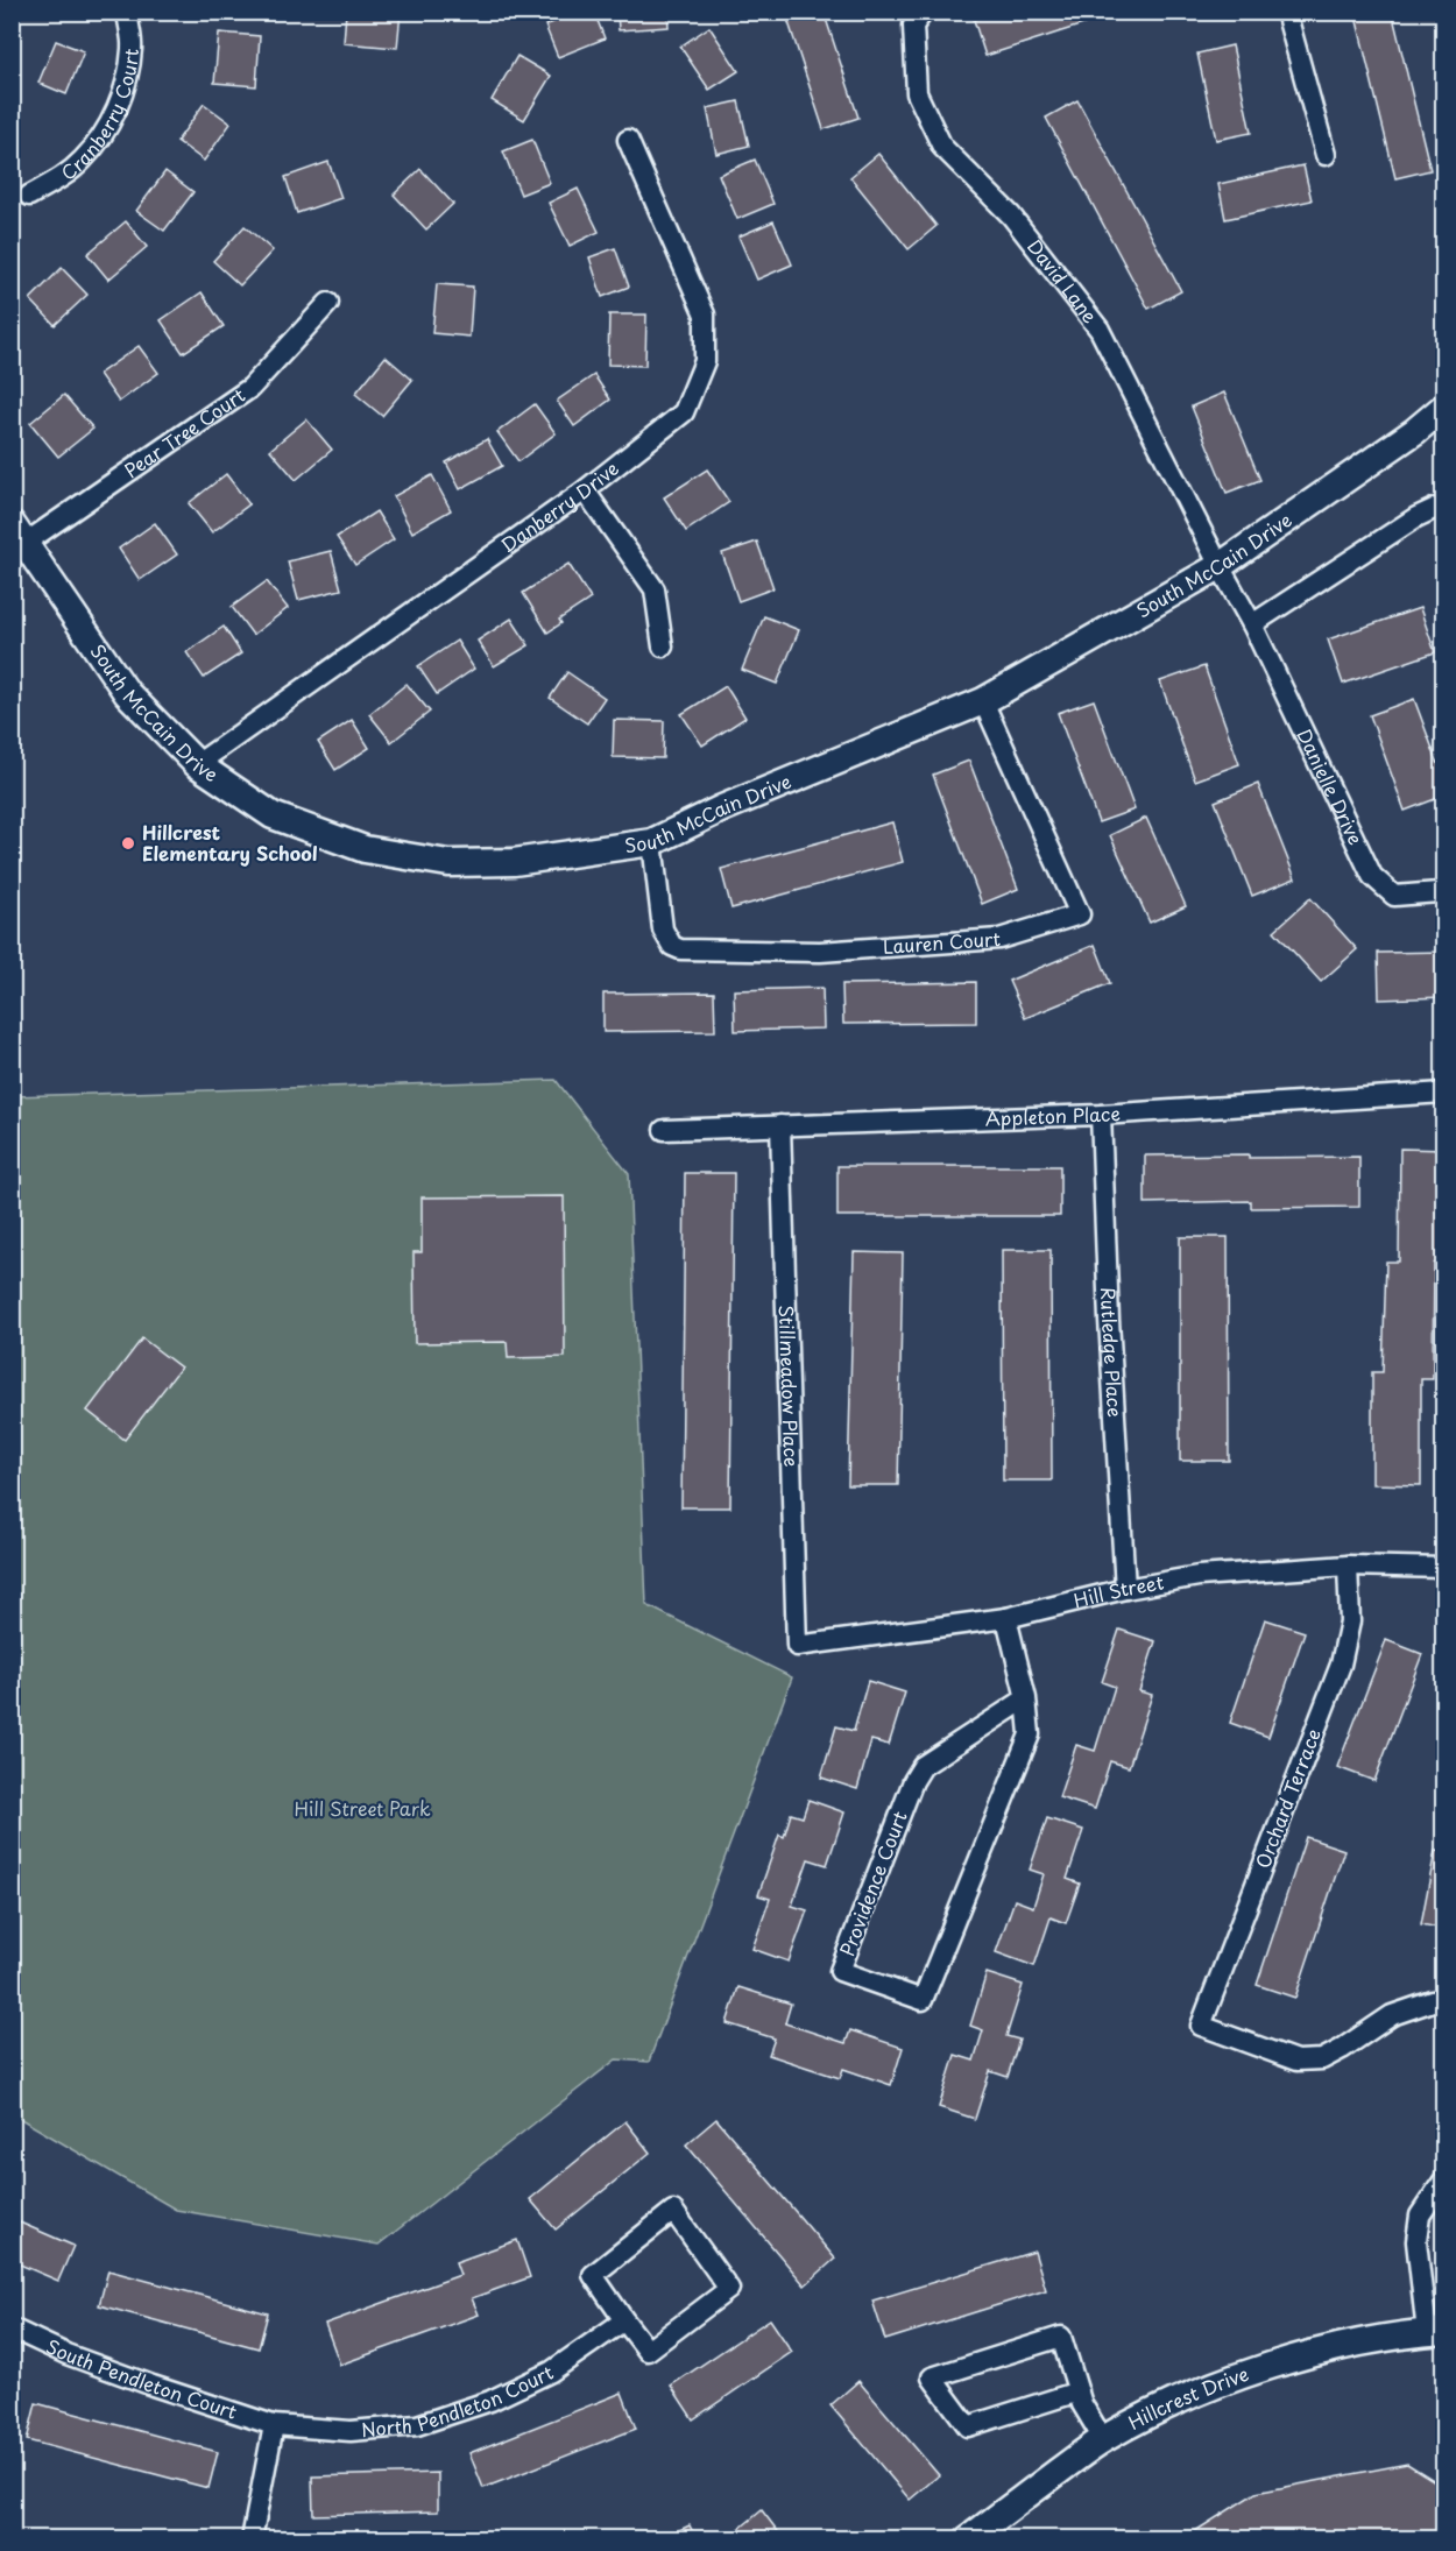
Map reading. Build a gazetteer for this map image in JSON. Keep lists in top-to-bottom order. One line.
{"streets":{"street":["Cranberry Court","David Lane","Pear Tree Court","Danberry Drive","South McCain Drive","Danielle Drive","Lauren Court","Appleton Place","Rutledge Place","Stillmeadow Place","Hill Street","Orchard Terrace","Providence Court","South Pendleton Court","North Pendleton Court","Hillcrest Drive"]},"crossings":[["David Lane","South McCain Drive"],["David Lane","Danielle Drive"],["Pear Tree Court","South McCain Drive"],["Danberry Drive","South McCain Drive"],["South McCain Drive","Danielle Drive"],["South McCain Drive","Lauren Court"],["Appleton Place","Rutledge Place"],["Appleton Place","Stillmeadow Place"],["Rutledge Place","Hill Street"],["Stillmeadow Place","Hill Street"],["Hill Street","Orchard Terrace"],["Hill Street","Providence Court"],["South Pendleton Court","North Pendleton Court"]],"parks":["Hill Street Park"],"places":["Hillcrest Elementary School"]}
